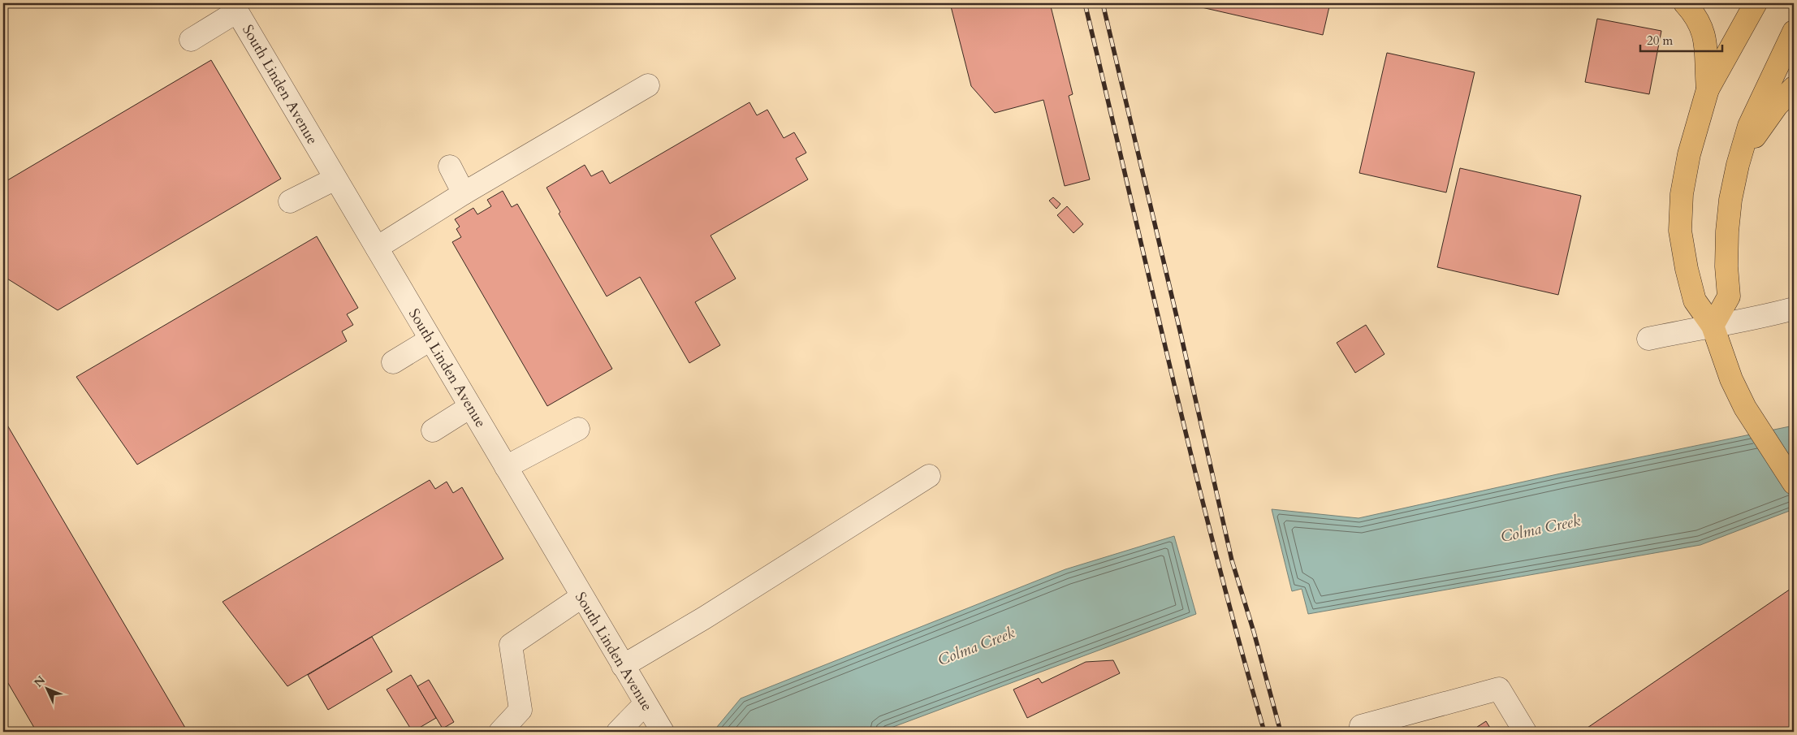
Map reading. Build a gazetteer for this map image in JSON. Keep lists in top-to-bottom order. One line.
{"streets":{"street":["South Linden Avenue"]},"water":["Colma Creek"],"scale_bar":"20 m","north":"top left"}
